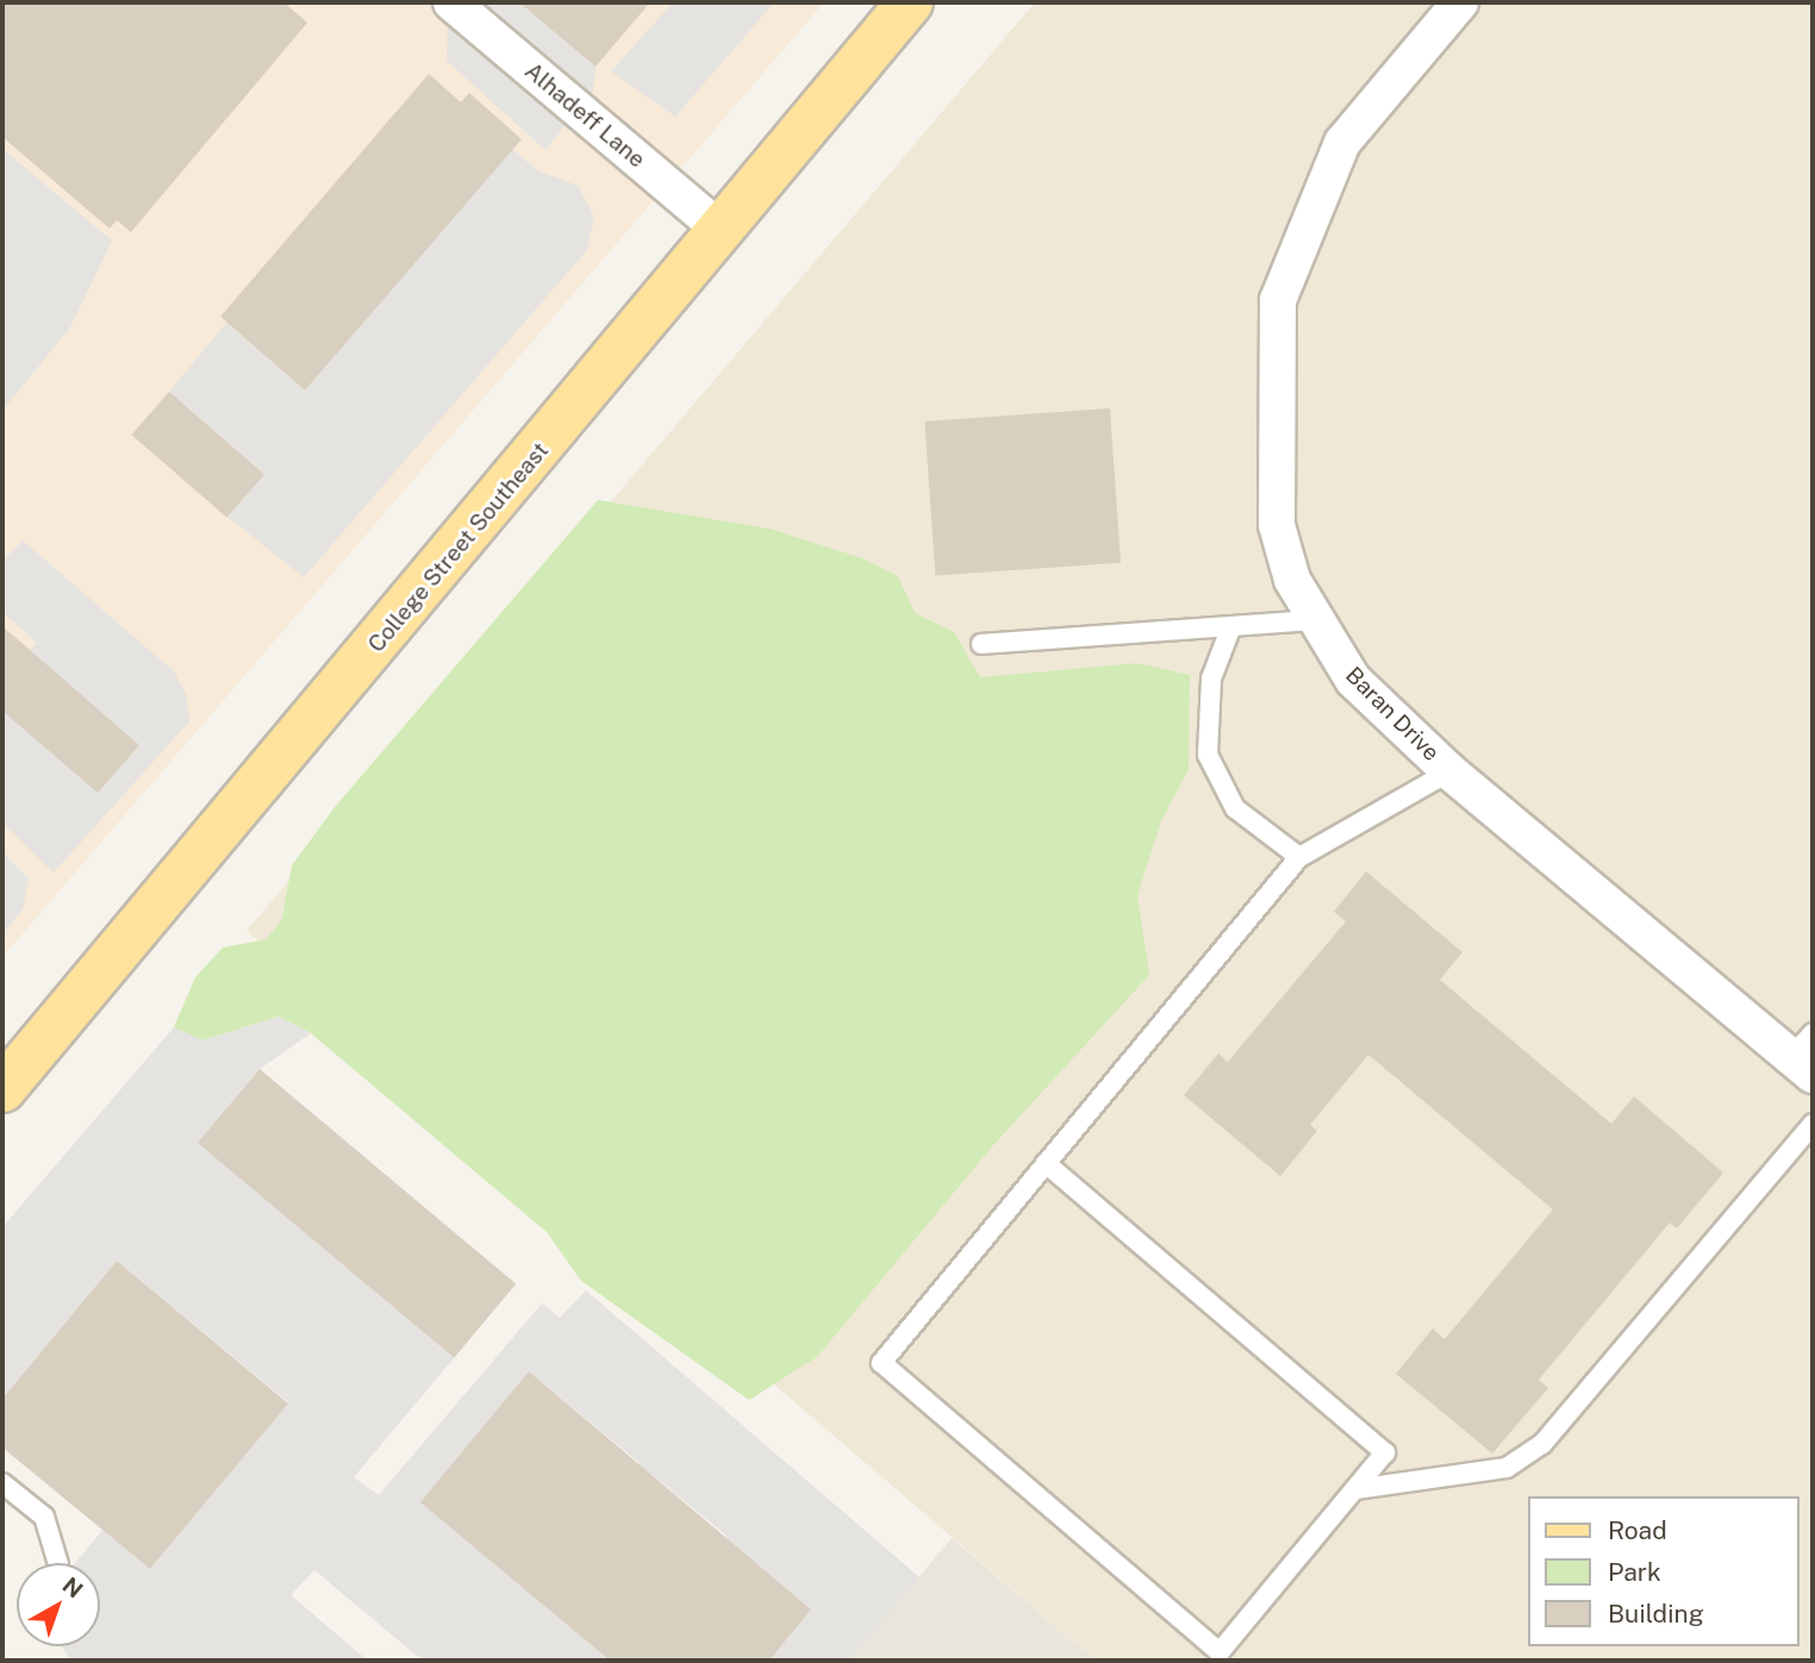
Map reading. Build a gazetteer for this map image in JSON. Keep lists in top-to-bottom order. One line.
{"streets":{"main road":["College Street Southeast"],"street":["Alhadeff Lane","Baran Drive"]},"crossings":[["Alhadeff Lane","College Street Southeast"]],"legend":["Road","Park","Building"],"north":"top right"}
